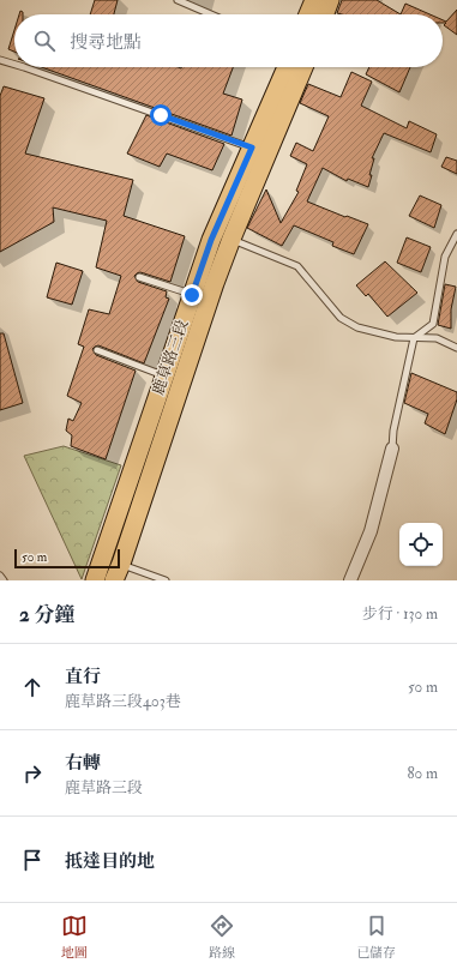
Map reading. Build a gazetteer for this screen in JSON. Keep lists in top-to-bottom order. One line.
{"streets":{"main road":["鹿草路三段"]},"scale_bar":"50 m","page":{"search":"搜尋地點","scale":"50 m","heading":["2 分鐘","步行 · 130 m"],"list":[["直行","鹿草路三段403巷","50 m"],["右轉","鹿草路三段","80 m"],"抵達目的地"],"nav":["地圖","路線","已儲存"]}}
